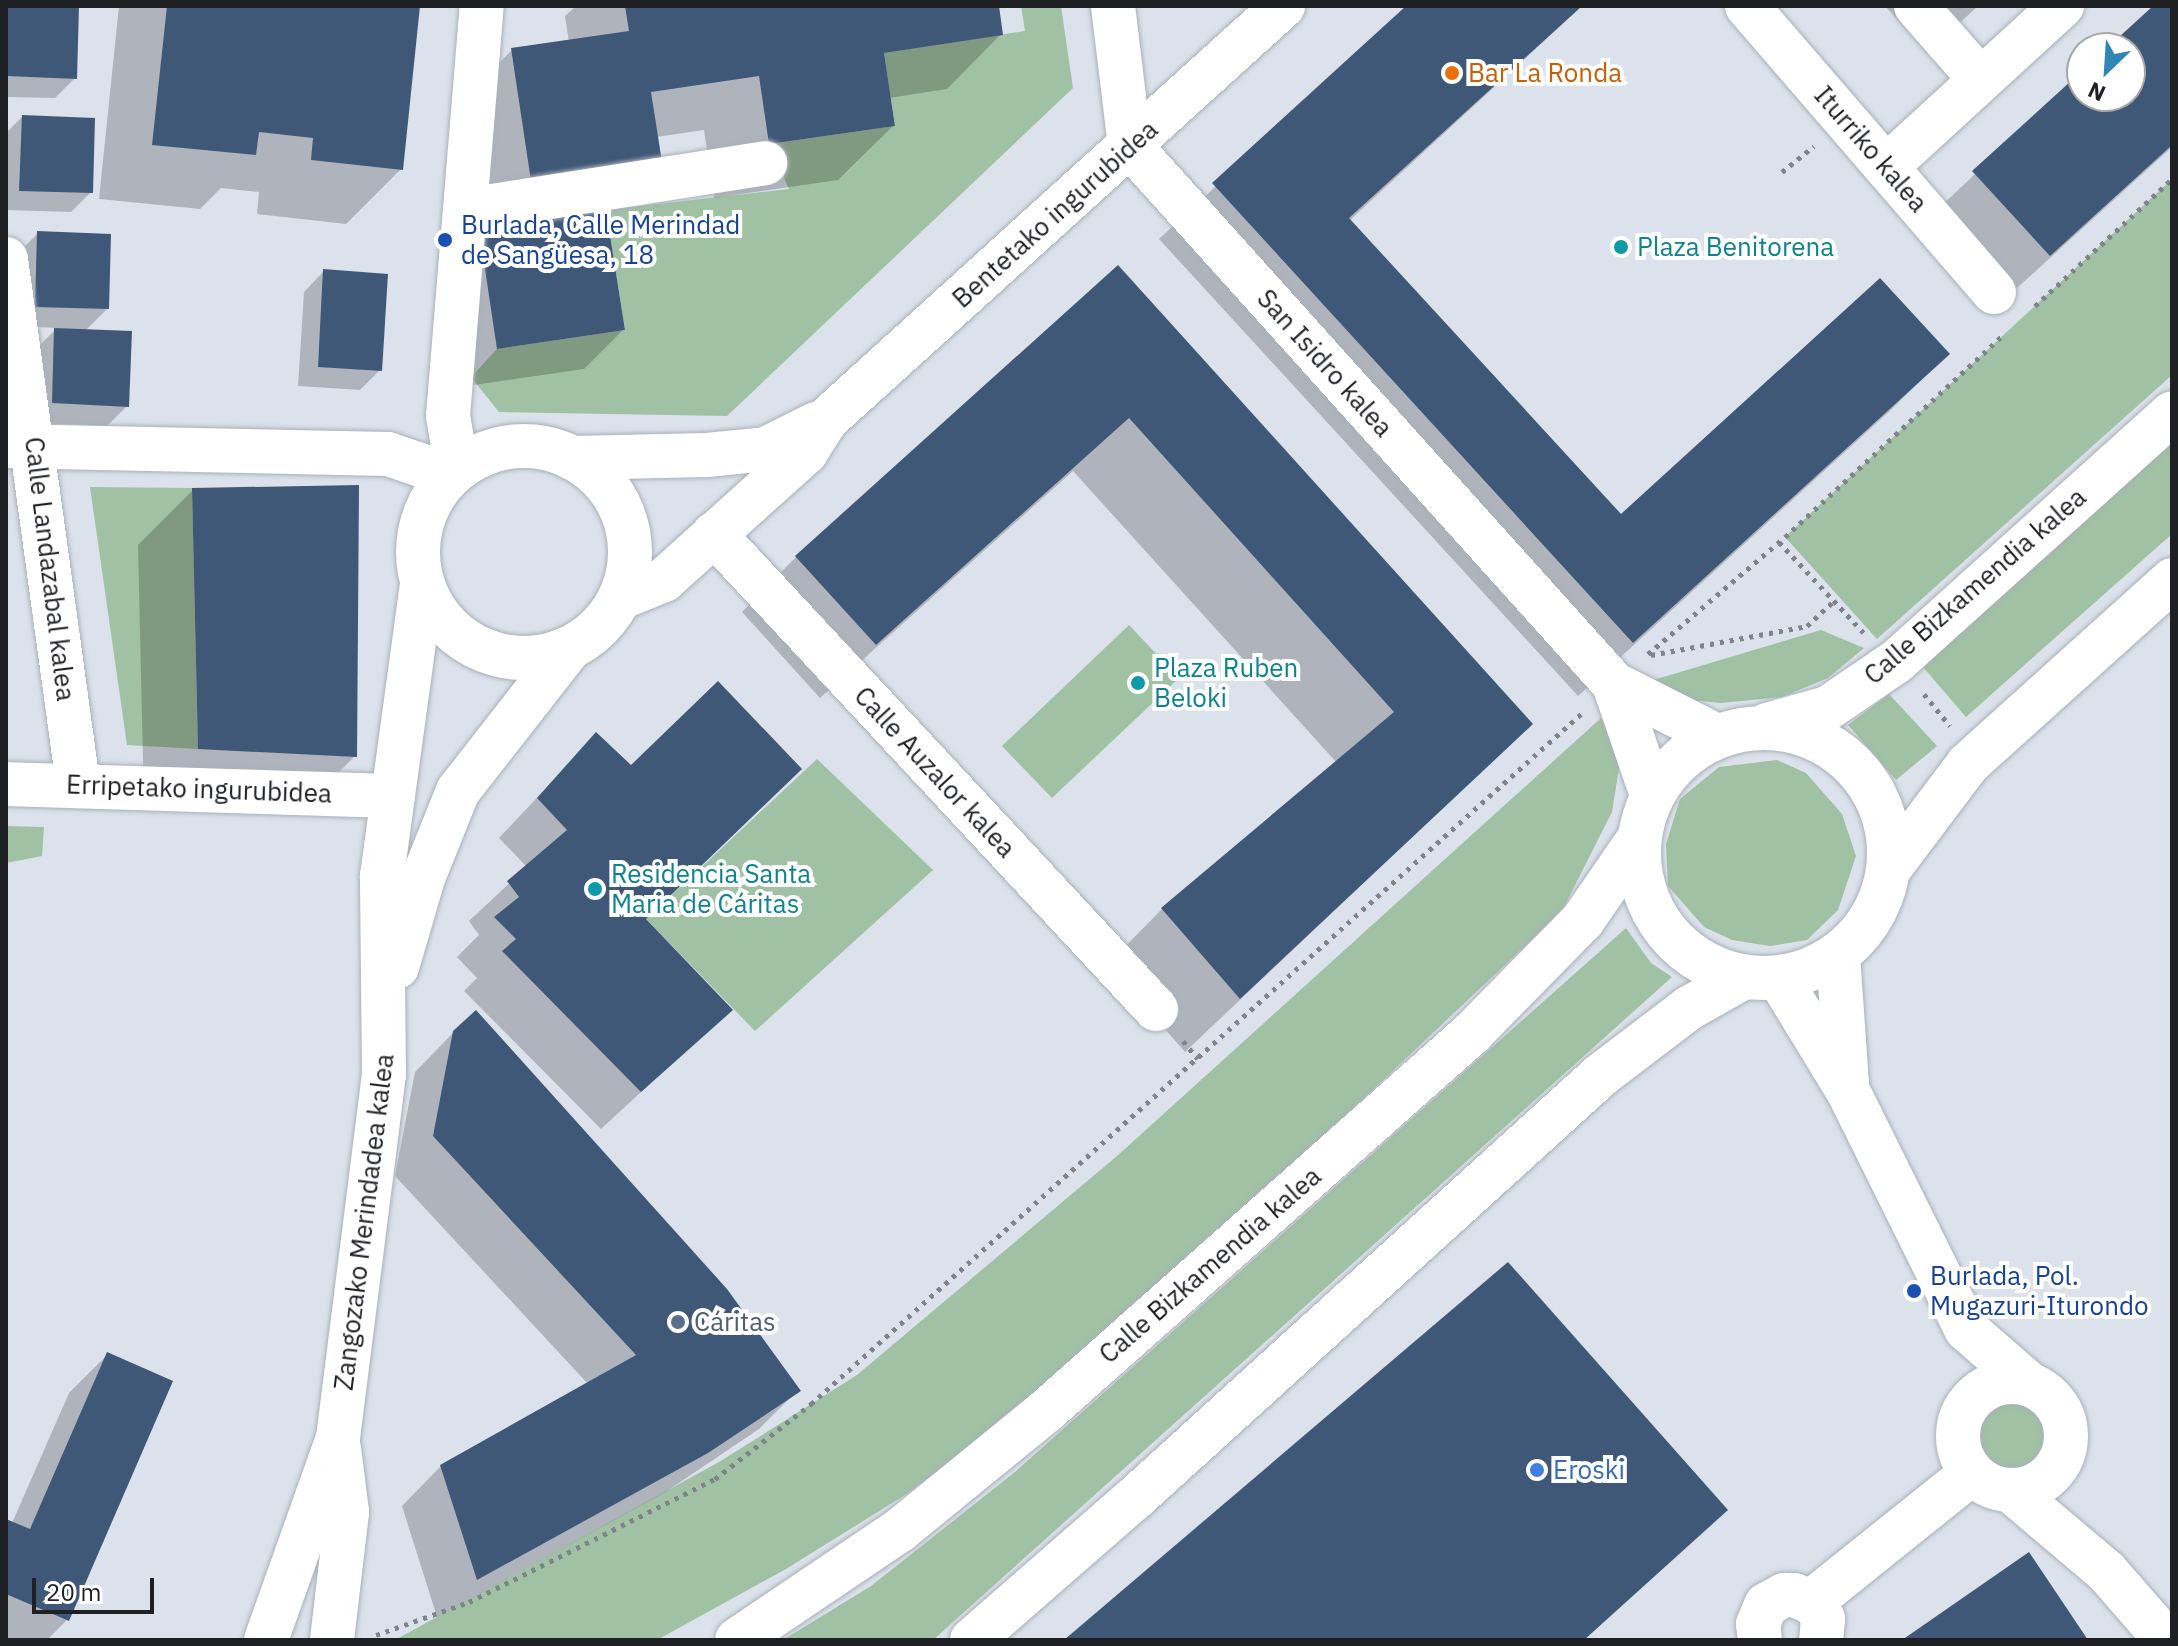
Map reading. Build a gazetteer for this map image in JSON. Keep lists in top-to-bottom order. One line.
{"streets":{"main road":["Iturriko kalea","Bentetako ingurubidea","San Isidro kalea","Calle Landazabal kalea","Calle Bizkamendia kalea","Calle Auzalor kalea","Erripetako ingurubidea","Zangozako Merindadea kalea"]},"crossings":[["Bentetako ingurubidea","San Isidro kalea"],["Bentetako ingurubidea","Calle Auzalor kalea"],["Bentetako ingurubidea","Zangozako Merindadea kalea"],["San Isidro kalea","Calle Bizkamendia kalea"],["Calle Landazabal kalea","Erripetako ingurubidea"],["Erripetako ingurubidea","Zangozako Merindadea kalea"]],"places":["Bar La Ronda","Burlada, Calle Merindad de Sangüesa, 18","Plaza Benitorena","Plaza Ruben Beloki","Residencia Santa Maria de Cáritas","Burlada, Pol. Mugazuri-Iturondo","Cáritas","Eroski"],"scale_bar":"20 m","north":"bottom left"}
